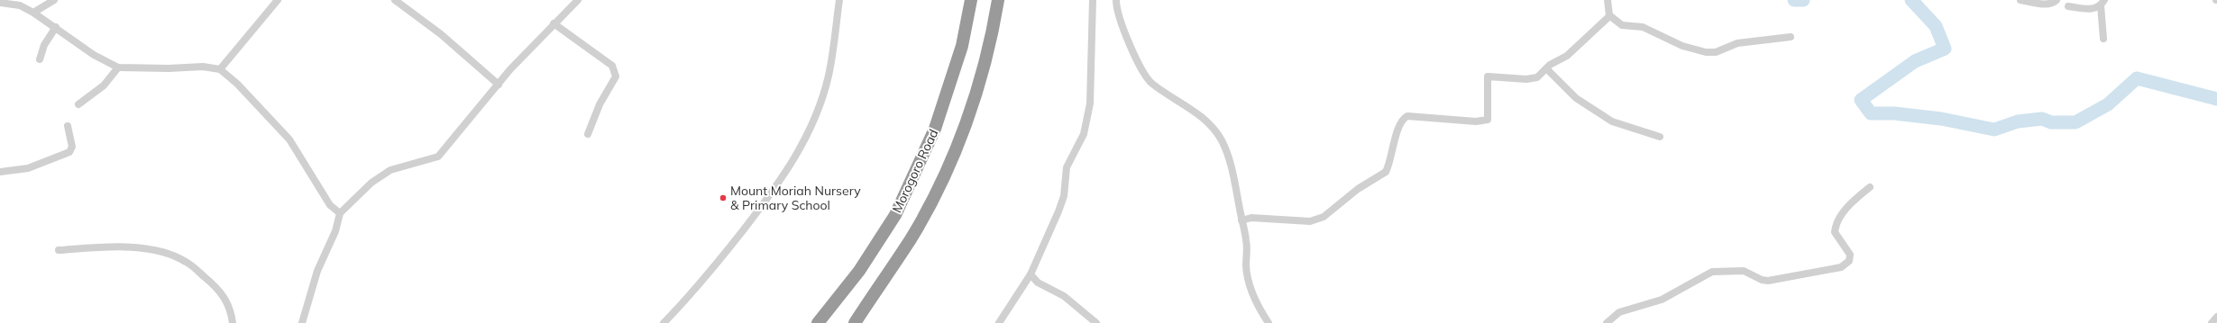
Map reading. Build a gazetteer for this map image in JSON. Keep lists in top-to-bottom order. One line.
{"streets":{"highway":["Morogoro Road"]},"places":["Mount Moriah Nursery & Primary School"]}
